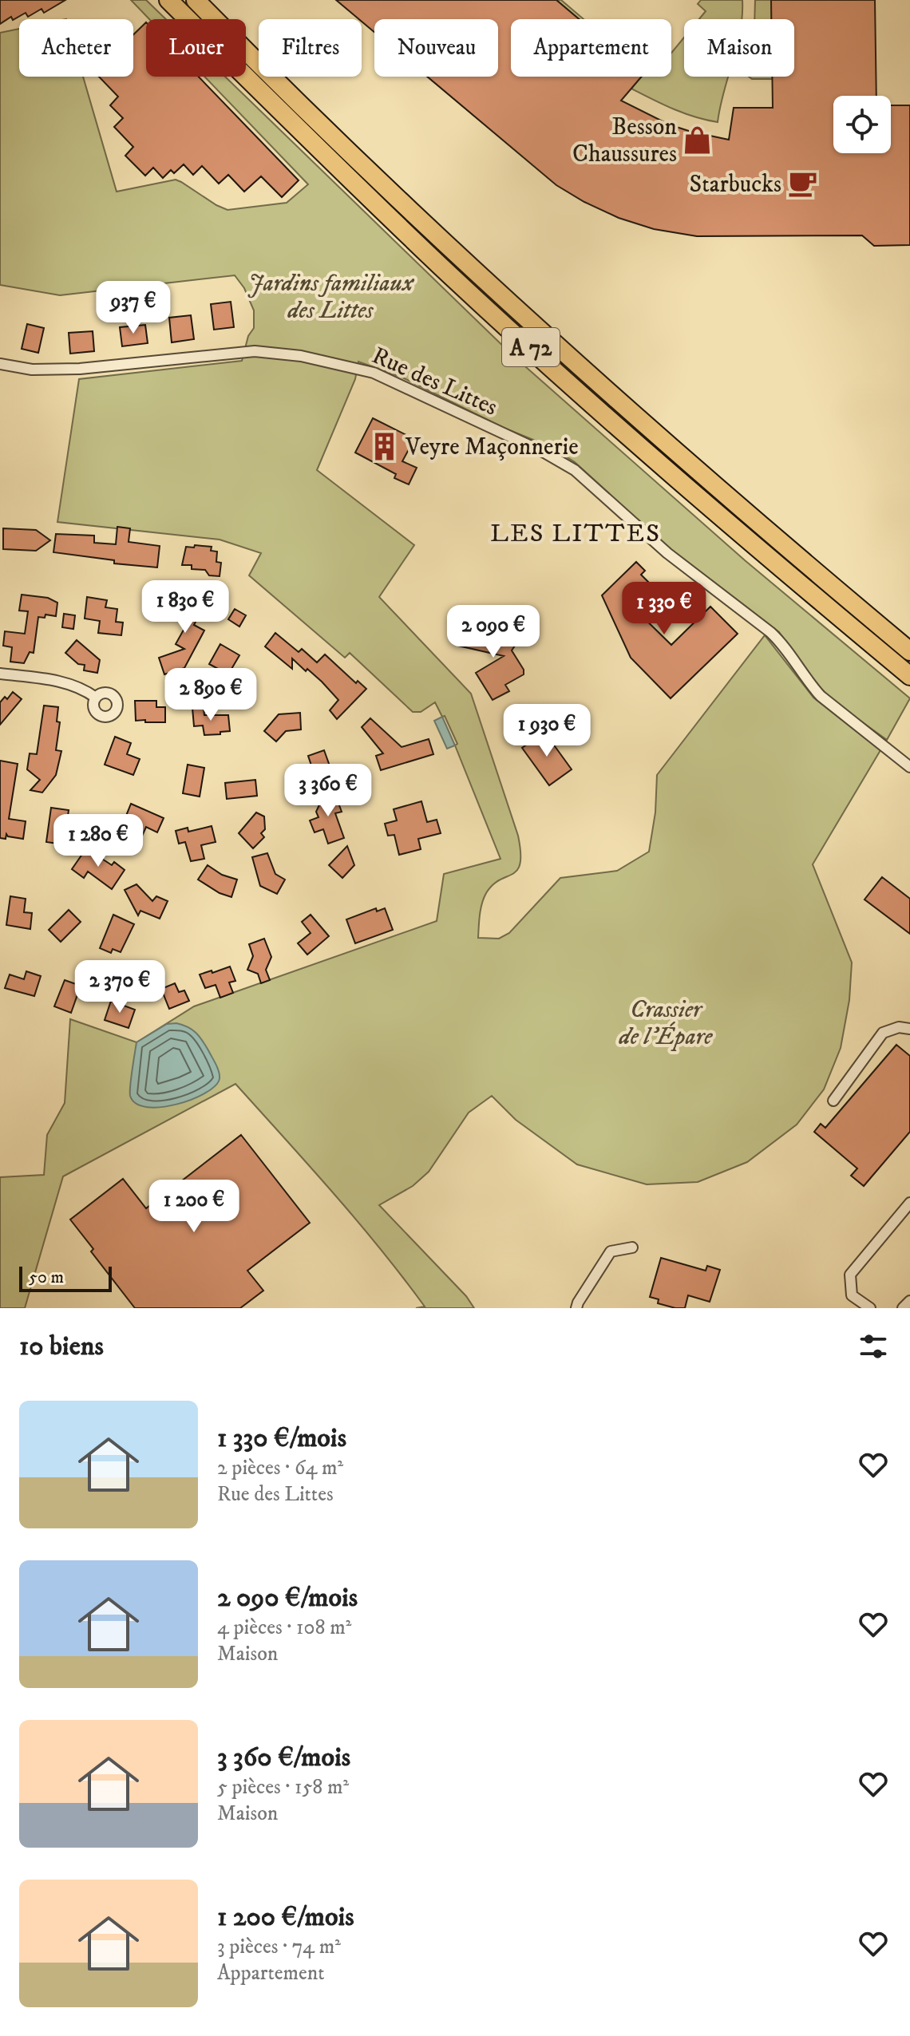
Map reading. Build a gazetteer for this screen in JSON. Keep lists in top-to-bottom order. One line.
{"streets":{"highway":["A 72"],"street":["Rue des Littes"]},"districts":["LES LITTES"],"parks":["Jardins familiaux des Littes","Crassier de l'Épare"],"places":{"shop":["Besson Chaussures"],"cafe":["Starbucks"],"building":["Veyre Maçonnerie"]},"scale_bar":"50 m","page":{"chip":["Acheter","Louer","Filtres","Nouveau","Appartement","Maison"],"price":["937 €","1 830 €","1 330 €","2 090 €","2 890 €","1 930 €","3 360 €","1 280 €","2 370 €","1 200 €"],"scale":"50 m","heading":"10 biens","list":[{"name":"1 330 €/mois","note":"2 pièces · 64 m² · Rue des Littes"},{"name":"2 090 €/mois","note":"4 pièces · 108 m² · Maison"},{"name":"3 360 €/mois","note":"5 pièces · 158 m² · Maison"},{"name":"1 200 €/mois","note":"3 pièces · 74 m² · Appartement"}]}}
